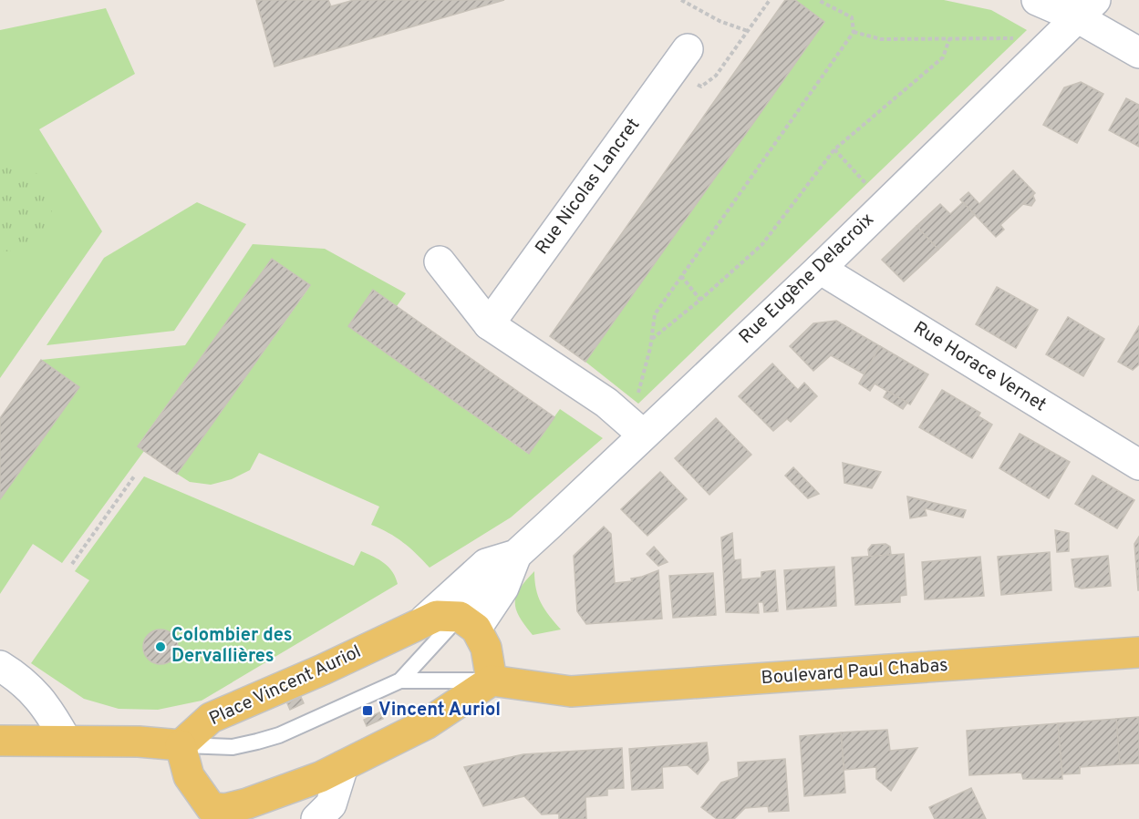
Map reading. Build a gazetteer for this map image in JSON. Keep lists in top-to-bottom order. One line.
{"streets":{"main road":["Boulevard Paul Chabas","Place Vincent Auriol"],"street":["Rue Nicolas Lancret","Rue Eugène Delacroix","Rue Horace Vernet"]},"crossings":[["Rue Eugène Delacroix","Rue Horace Vernet"],["Rue Eugène Delacroix","Place Vincent Auriol"],["Boulevard Paul Chabas","Place Vincent Auriol"]],"places":{"other":["Colombier des Dervallières"],"transit":["Vincent Auriol"]}}
